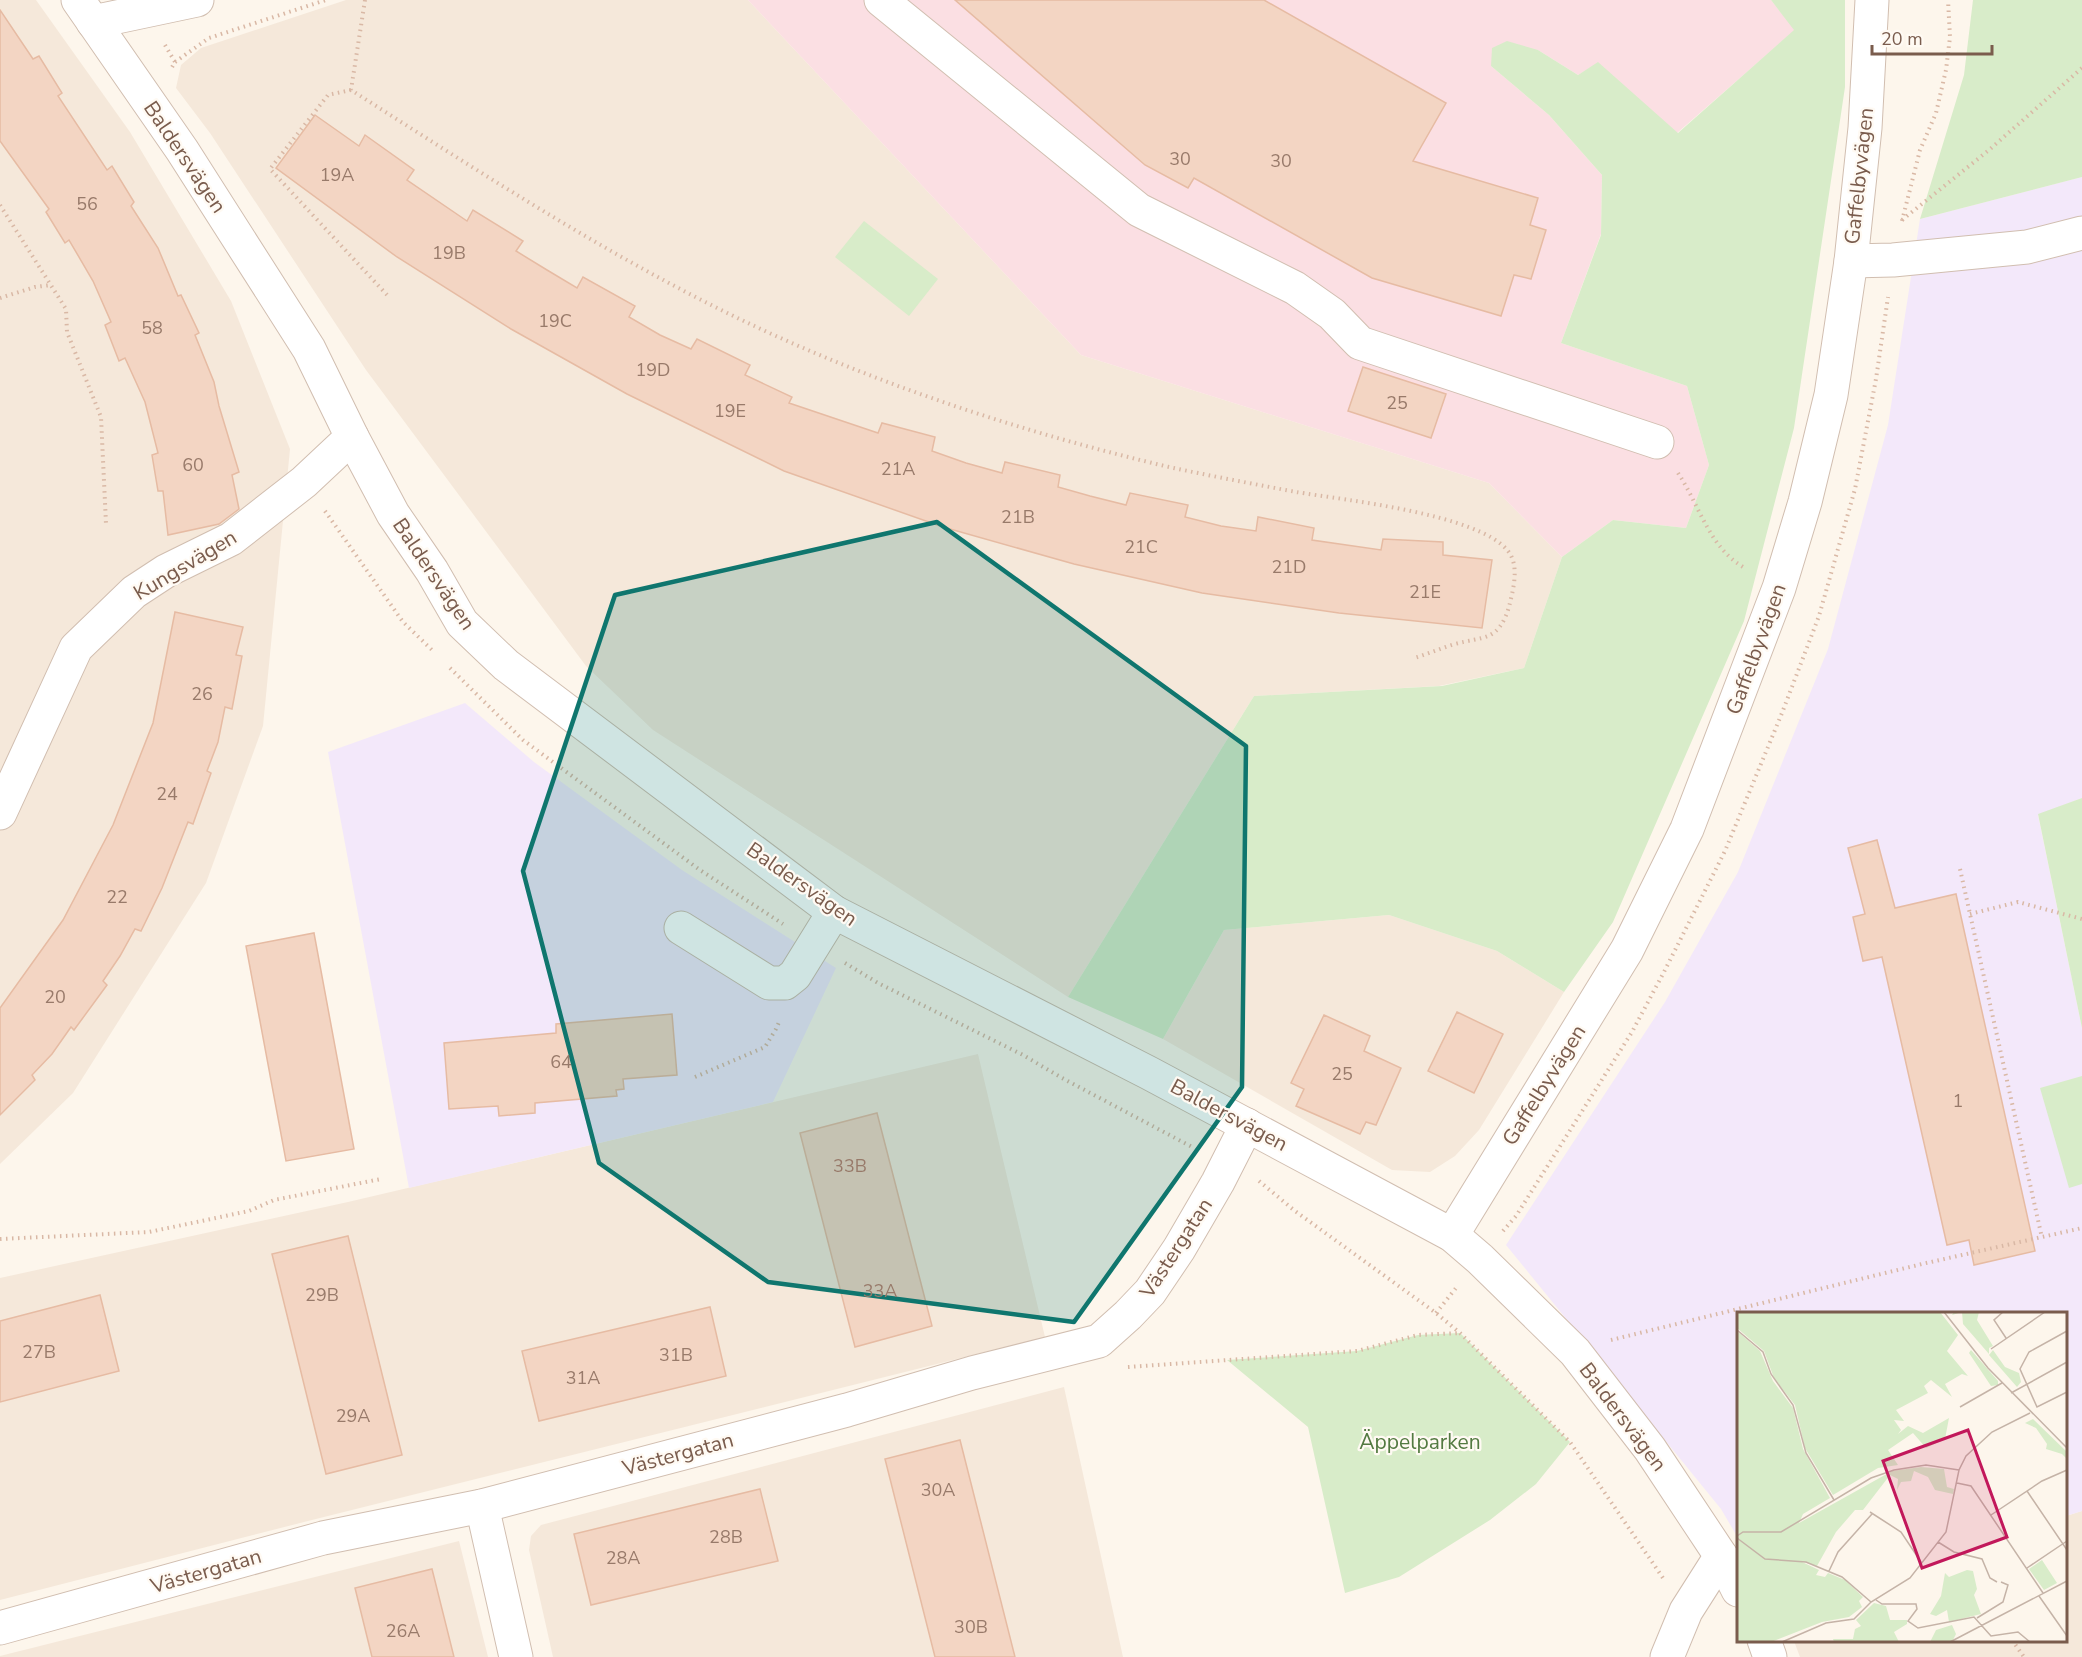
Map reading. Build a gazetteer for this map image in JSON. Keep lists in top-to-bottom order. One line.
{"streets":{"street":["Baldersvägen","Gaffelbyvägen","Kungsvägen","Västergatan"]},"crossings":[["Baldersvägen","Gaffelbyvägen"],["Baldersvägen","Kungsvägen"],["Baldersvägen","Västergatan"]],"parks":["Äppelparken"],"house_numbers":["30","30","19A","56","19B","19C","58","19D","25","19E","60","21A","21B","21C","21D","21E","26","24","22","20","64","25","1","33B","33A","29B","27B","31B","31A","29A","30A","28B","28A","30B","26A"],"scale_bar":"20 m"}
